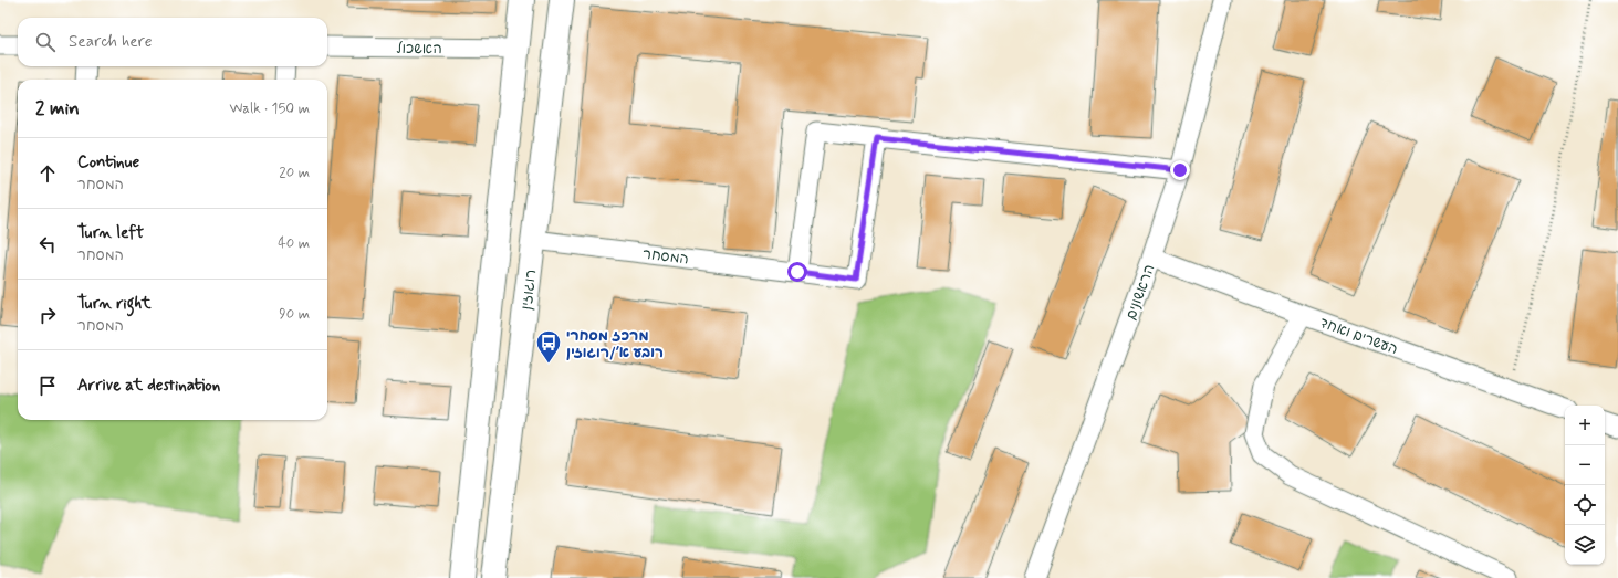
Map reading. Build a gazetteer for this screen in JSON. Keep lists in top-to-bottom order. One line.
{"streets":{"street":["האשכול","המסחר","רוגוזין","הראשונים","העשרים ואחד"]},"crossings":[["המסחר","רוגוזין"],["הראשונים","העשרים ואחד"]],"places":{"bus stop":["מרכז מסחרי רובע א׳/רוגוזין"]},"page":{"search":"Search here","heading":["2 min","Walk · 150 m"],"list":[["Continue","המסחר","20 m"],["Turn left","המסחר","40 m"],["Turn right","המסחר","90 m"],"Arrive at destination"],"map_buttons":["+","−"]}}
